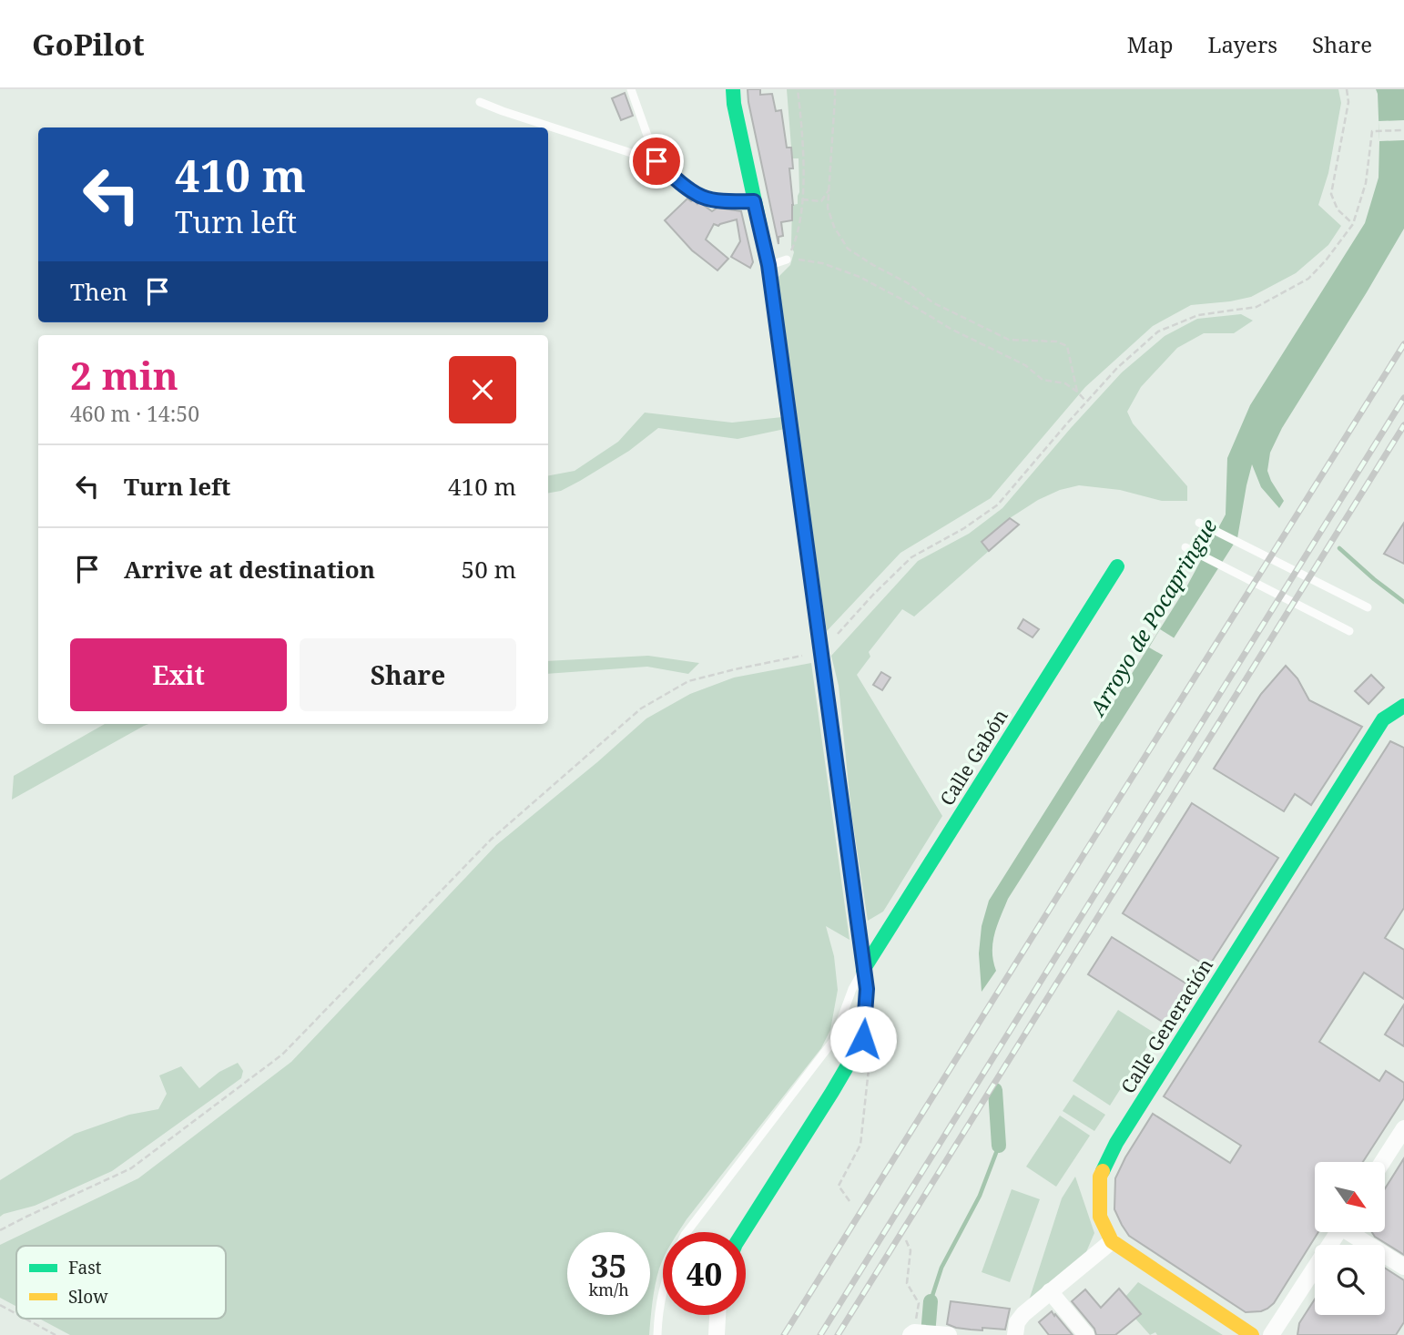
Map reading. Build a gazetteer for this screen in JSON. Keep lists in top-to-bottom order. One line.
{"streets":{"street":["Calle Gabón","Calle Generación"]},"water":["Arroyo de Pocapringue"],"legend":["Fast","Slow"],"north":"bottom right","page":{"header":"GoPilot","nav":["Map","Layers","Share"],"turn":["410 m","Turn left"],"then":"Then","heading":["2 min","460 m · 14:50"],"list":[{"name":"Turn left","value":"410 m"},{"name":"Arrive at destination","value":"50 m"}],"buttons":["Exit","Share"],"speed":"35 km/h","limit":"40"}}
